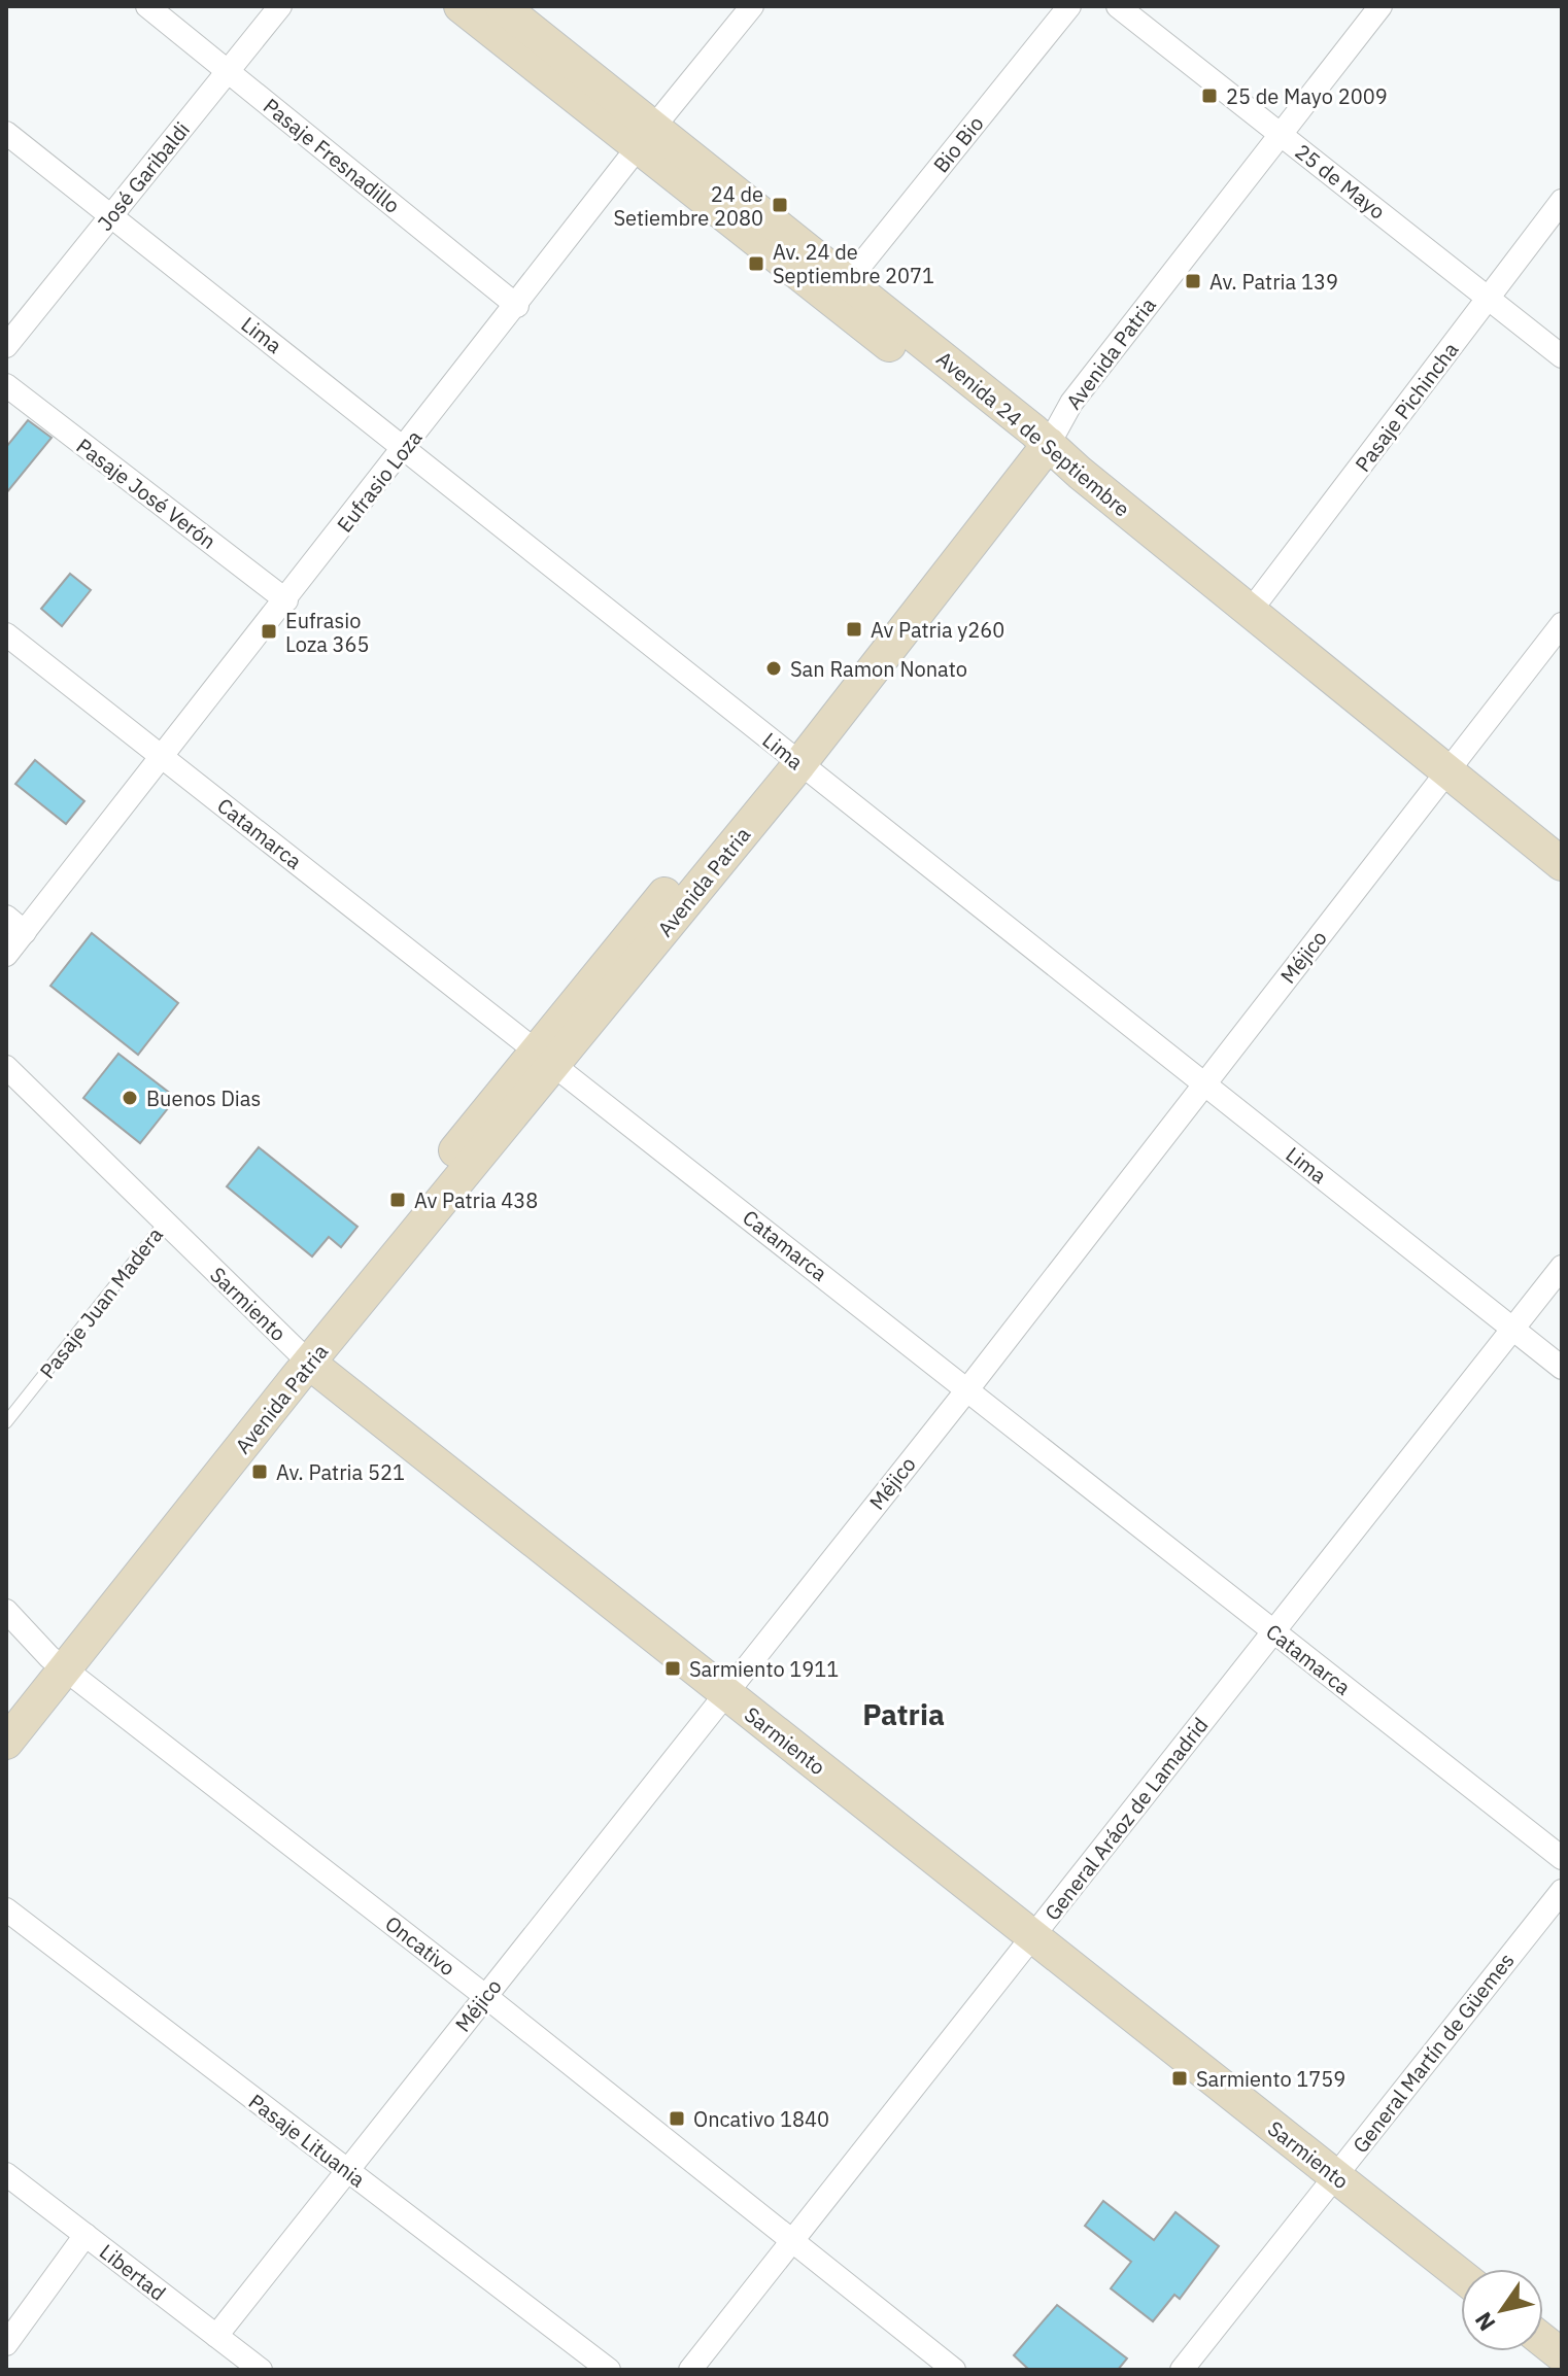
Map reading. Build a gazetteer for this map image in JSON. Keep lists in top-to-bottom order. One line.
{"streets":{"main road":["Avenida Patria","Avenida 24 de Septiembre","Sarmiento"],"street":["Bio Bio","Pasaje Fresnadillo","José Garibaldi","25 de Mayo","Lima","Pasaje Pichincha","Eufrasio Loza","Pasaje José Verón","Catamarca","Méjico","General Aráoz de Lamadrid","Oncativo","General Martín de Güemes","Pasaje Lituania","Libertad"],"lane":["Pasaje Juan Madera"]},"crossings":[["Bio Bio","Avenida 24 de Septiembre"],["Pasaje Fresnadillo","José Garibaldi"],["Pasaje Fresnadillo","Eufrasio Loza"],["José Garibaldi","Lima"],["25 de Mayo","Avenida Patria"],["25 de Mayo","Pasaje Pichincha"],["Lima","Avenida Patria"],["Lima","Eufrasio Loza"],["Lima","Méjico"],["Lima","General Aráoz de Lamadrid"],["Avenida Patria","Avenida 24 de Septiembre"],["Avenida Patria","Catamarca"],["Avenida Patria","Sarmiento"],["Avenida Patria","Oncativo"],["Pasaje Pichincha","Avenida 24 de Septiembre"],["Avenida 24 de Septiembre","Eufrasio Loza"],["Avenida 24 de Septiembre","Méjico"],["Eufrasio Loza","Pasaje José Verón"],["Eufrasio Loza","Catamarca"],["Catamarca","Méjico"],["Catamarca","General Aráoz de Lamadrid"],["Méjico","Sarmiento"],["Méjico","Oncativo"],["Méjico","Pasaje Lituania"],["Méjico","Libertad"],["Pasaje Juan Madera","Sarmiento"],["Sarmiento","General Aráoz de Lamadrid"],["Sarmiento","General Martín de Güemes"],["General Aráoz de Lamadrid","Oncativo"]],"districts":["Patria"],"places":{"transit":["25 de Mayo 2009","24 de Setiembre 2080","Av. 24 de Septiembre 2071","Av. Patria 139","Av Patria y260","Eufrasio Loza 365","Av Patria 438","Av. Patria 521","Sarmiento 1911","Sarmiento 1759","Oncativo 1840"],"other":["San Ramon Nonato","Buenos Dias"]},"north":"bottom left"}
